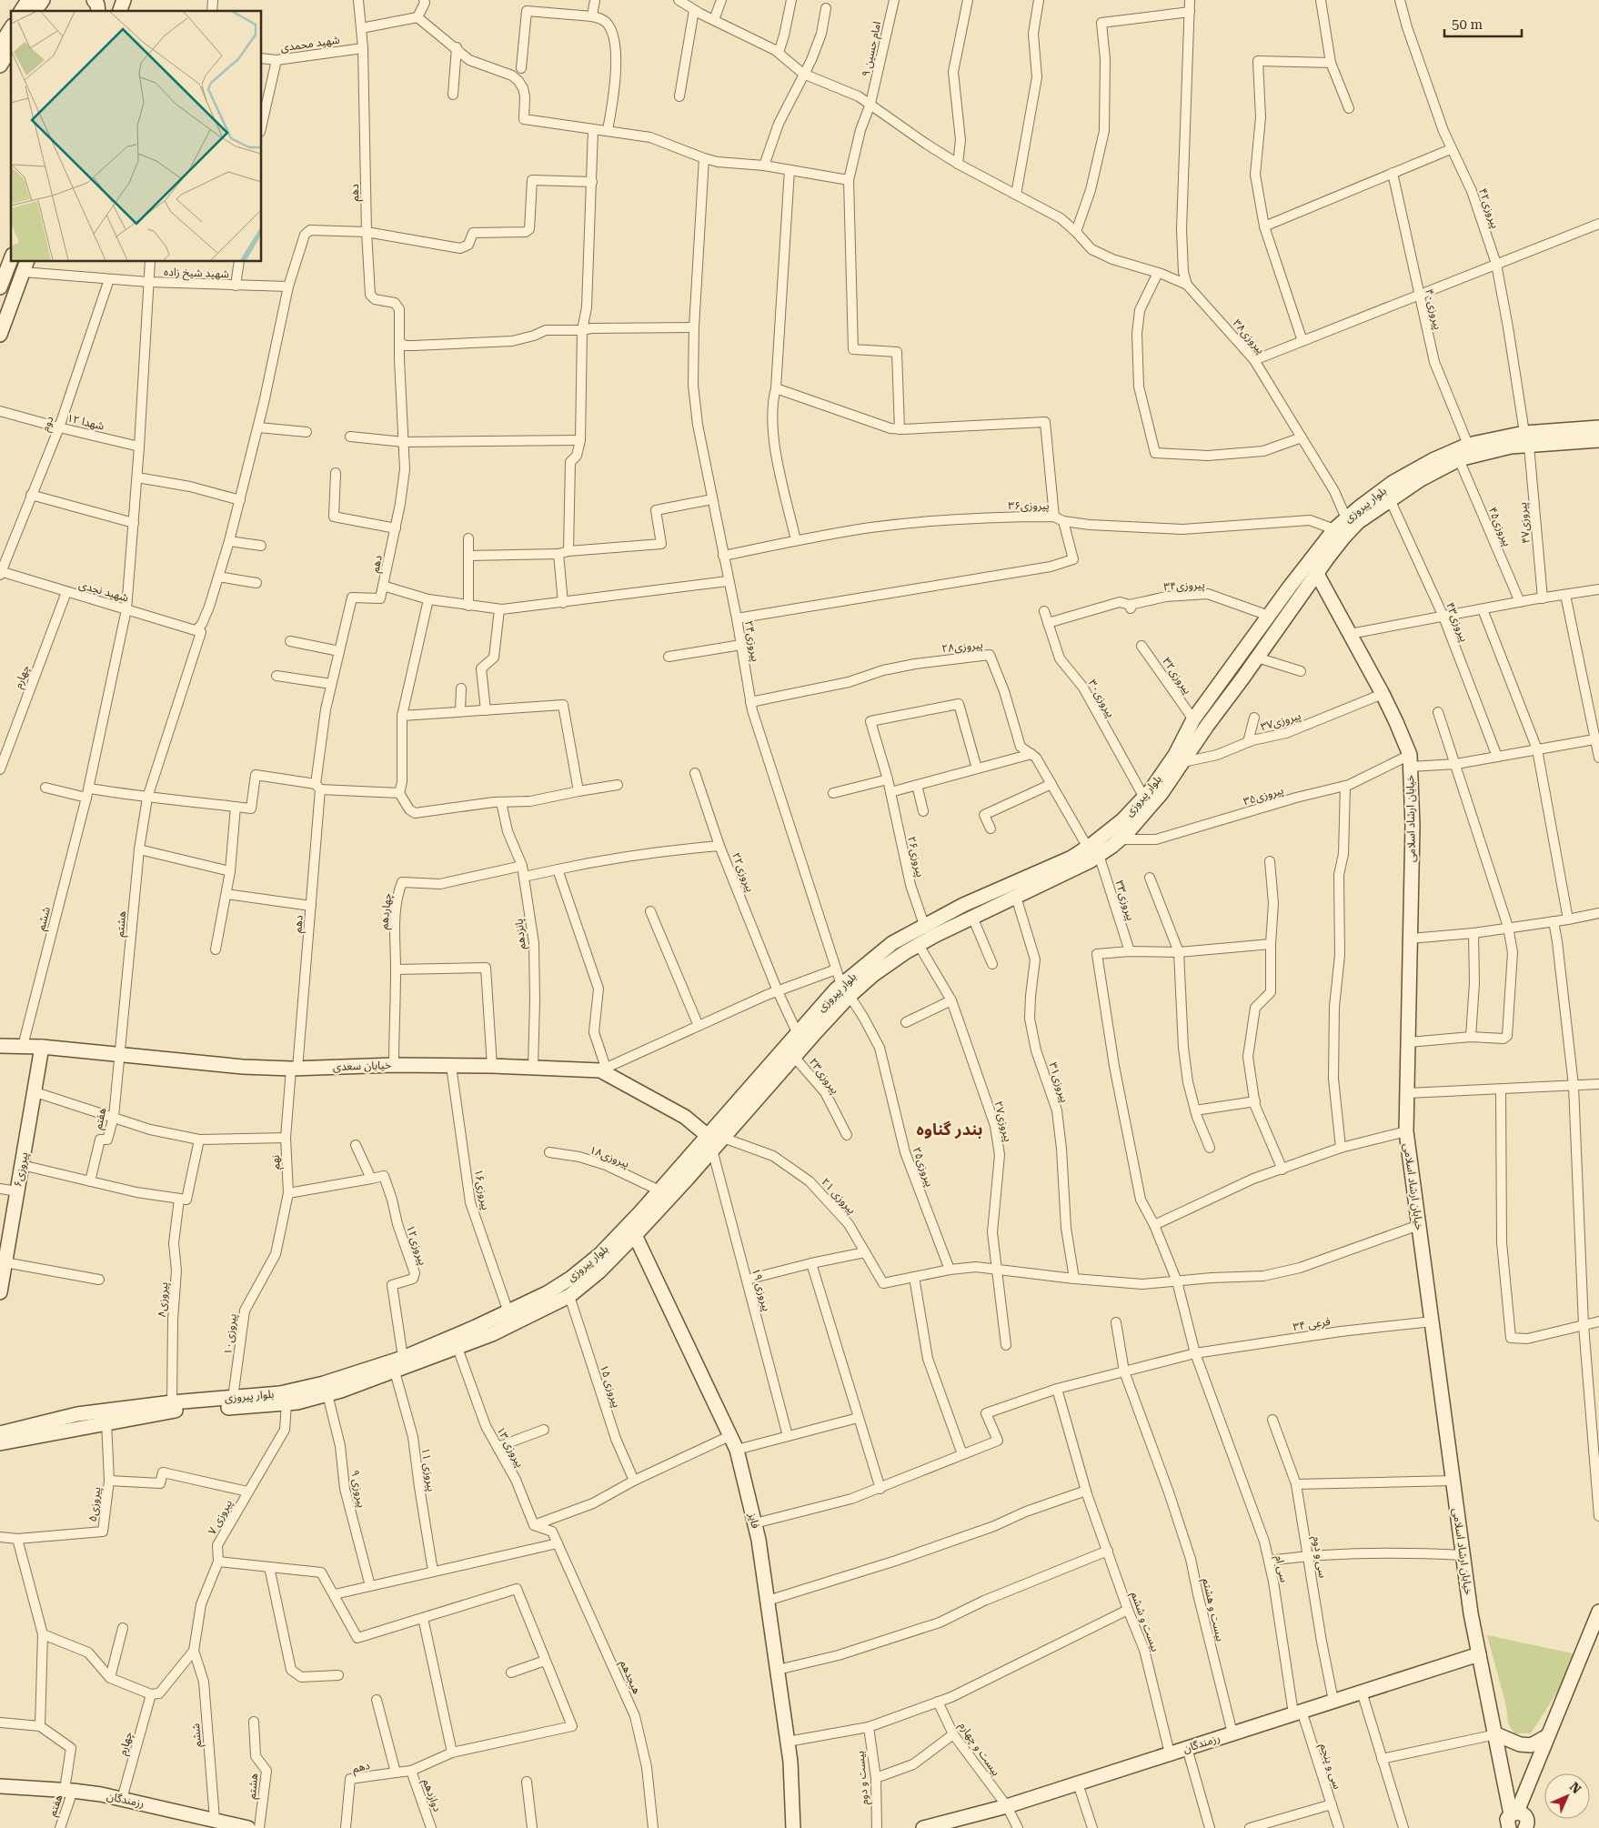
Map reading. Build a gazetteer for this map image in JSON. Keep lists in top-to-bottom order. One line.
{"streets":{"street":["شهید محمدی","امام حسین ۹","دهم","پیروزی۴۲","شهید شیخ زاده","پیروزی۴۰","پیروزی۳۸","شهدا ۱۲","دوم","بلوار پیروزی","پیروزی۳۶","پیروزی۴۷","پیروزی۴۵","پیروزی۳۴","شهید نجدی","پیروزی۴۳","پیروزی۲۴","پیروزی۲۸","پیروزی۳۲","چهارم","پیروزی۳۰","پیروزی۳۷","پیروزی۳۵","خیابان ارشاد اسلامی","پیروزی۲۶","پیروزی۲۲","پیروزی۳۳","چهاردهم","ششم","هشتم","پانزدهم","خیابان سعدی","پیروزی۲۳","پیروزی۳۱","هفتم","پیروزی۲۷","پیروزی۱۸","نهم","پیروزی۲۵","پیروزی۶","پیروزی۱۶","پیروزی ۲۱","پیروزی۱۲","پیروزی ۱۹","پیروزی۸","فرعی ۳۴","پیروزی۱۰","پیروزی ۱۵","پیروزی ۱۳","پیروزی ۱۱","پیروزی ۹","پیروزی۵","پیروزی ۷","فایز","سی و دوم","سی ام","بیست و هشتم","بیست و ششم","هیجدهم","رزمندگان","بیست و چهارم","سی و پنجم","بیست و دوم","دوازدهم"]},"crossings":[["شهید محمدی","دهم"],["امام حسین ۹","پیروزی۳۸"],["دهم","هشتم"],["دهم","خیابان سعدی"],["دهم","نهم"],["پیروزی۴۲","بلوار پیروزی"],["پیروزی۴۲","پیروزی۴۷"],["شهید شیخ زاده","دوم"],["شهید شیخ زاده","ششم"],["شهید شیخ زاده","هشتم"],["پیروزی۴۰","بلوار پیروزی"],["پیروزی۳۸","بلوار پیروزی"],["شهدا ۱۲","دوم"],["شهدا ۱۲","ششم"],["دوم","شهید نجدی"],["بلوار پیروزی","پیروزی۳۶"],["بلوار پیروزی","پیروزی۴۷"],["بلوار پیروزی","پیروزی۴۵"],["بلوار پیروزی","پیروزی۳۴"],["بلوار پیروزی","پیروزی۴۳"],["بلوار پیروزی","پیروزی۲۴"],["بلوار پیروزی","پیروزی۲۸"],["بلوار پیروزی","پیروزی۳۲"],["بلوار پیروزی","پیروزی۳۰"],["بلوار پیروزی","پیروزی۳۷"],["بلوار پیروزی","پیروزی۳۵"],["بلوار پیروزی","خیابان ارشاد اسلامی"],["بلوار پیروزی","پیروزی۲۶"],["بلوار پیروزی","پیروزی۲۲"],["بلوار پیروزی","پیروزی۳۳"],["بلوار پیروزی","خیابان سعدی"],["بلوار پیروزی","پیروزی۲۳"],["بلوار پیروزی","پیروزی۳۱"],["بلوار پیروزی","پیروزی۲۷"],["بلوار پیروزی","پیروزی۱۸"],["بلوار پیروزی","پیروزی۲۵"],["بلوار پیروزی","پیروزی۱۶"],["بلوار پیروزی","پیروزی ۲۱"],["بلوار پیروزی","پیروزی۱۲"],["بلوار پیروزی","پیروزی ۱۹"],["بلوار پیروزی","پیروزی۸"],["بلوار پیروزی","پیروزی۱۰"],["بلوار پیروزی","پیروزی ۱۵"],["بلوار پیروزی","پیروزی ۱۳"],["بلوار پیروزی","پیروزی ۱۱"],["بلوار پیروزی","پیروزی ۹"],["بلوار پیروزی","پیروزی۵"],["بلوار پیروزی","پیروزی ۷"],["بلوار پیروزی","فایز"],["پیروزی۳۶","پیروزی۲۴"],["پیروزی۳۴","پیروزی۳۰"],["شهید نجدی","چهارم"],["شهید نجدی","ششم"],["شهید نجدی","هشتم"],["پیروزی۲۴","پیروزی۲۸"],["پیروزی۲۸","پیروزی۳۳"],["چهارم","رزمندگان"],["پیروزی۳۷","خیابان ارشاد اسلامی"],["پیروزی۳۵","خیابان ارشاد اسلامی"],["خیابان ارشاد اسلامی","فرعی ۳۴"],["خیابان ارشاد اسلامی","رزمندگان"],["پیروزی۲۲","پانزدهم"],["پیروزی۳۳","سی ام"],["چهاردهم","پانزدهم"],["چهاردهم","خیابان سعدی"],["ششم","خیابان سعدی"],["ششم","پیروزی ۷"],["ششم","رزمندگان"],["هشتم","خیابان سعدی"],["هشتم","هفتم"],["پانزدهم","خیابان سعدی"],["خیابان سعدی","هفتم"],["خیابان سعدی","نهم"],["خیابان سعدی","پیروزی۶"],["خیابان سعدی","پیروزی۱۶"],["هفتم","رزمندگان"],["نهم","پیروزی۱۰"],["فرعی ۳۴","سی ام"],["فرعی ۳۴","بیست و هشتم"],["فرعی ۳۴","بیست و ششم"],["سی و دوم","رزمندگان"],["سی ام","رزمندگان"],["سی ام","سی و پنجم"],["بیست و هشتم","رزمندگان"],["بیست و ششم","رزمندگان"],["رزمندگان","بیست و چهارم"],["رزمندگان","سی و پنجم"]],"districts":["بندر گناوه"],"scale_bar":"50 m","north":"top right"}
